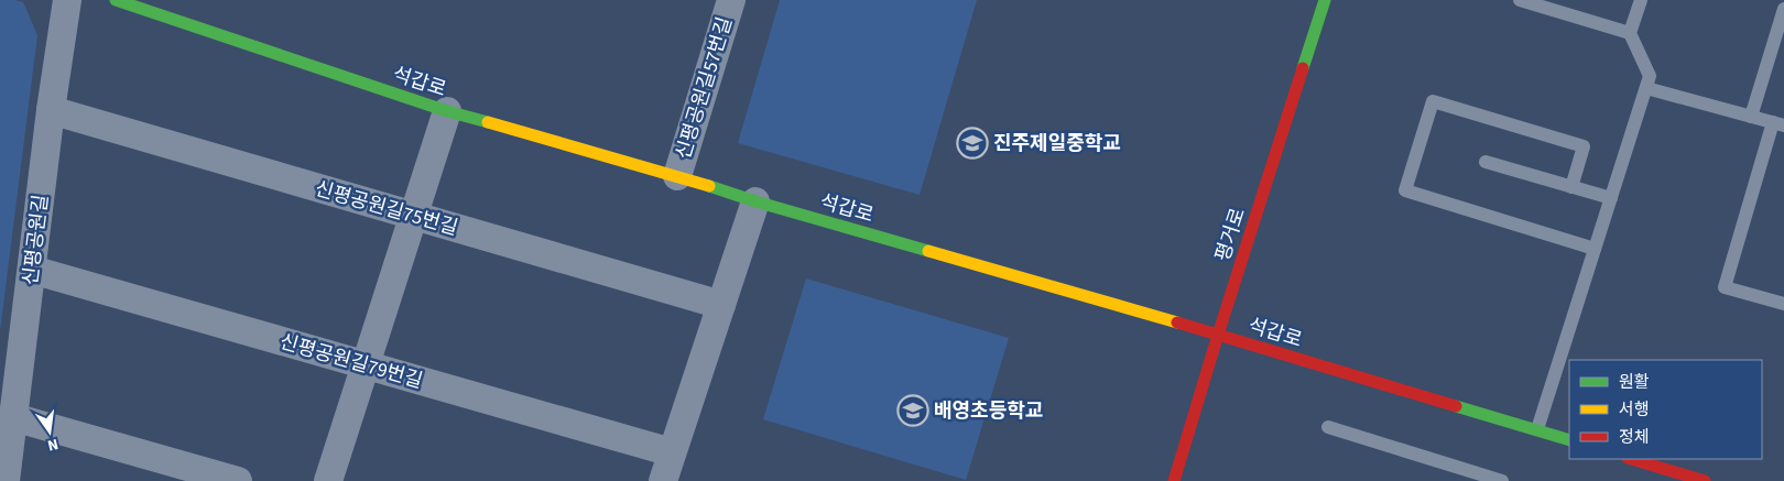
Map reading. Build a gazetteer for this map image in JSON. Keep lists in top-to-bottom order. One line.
{"streets":{"street":["석갑로","신평공원길57번길","신평공원길75번길","평거로","신평공원길","신평공원길79번길"]},"crossings":[["석갑로","신평공원길57번길"],["석갑로","평거로"],["신평공원길75번길","신평공원길"],["신평공원길","신평공원길79번길"]],"places":{"school or university":["진주제일중학교","배영초등학교"]},"legend":["원활","서행","정체"],"north":"bottom"}
